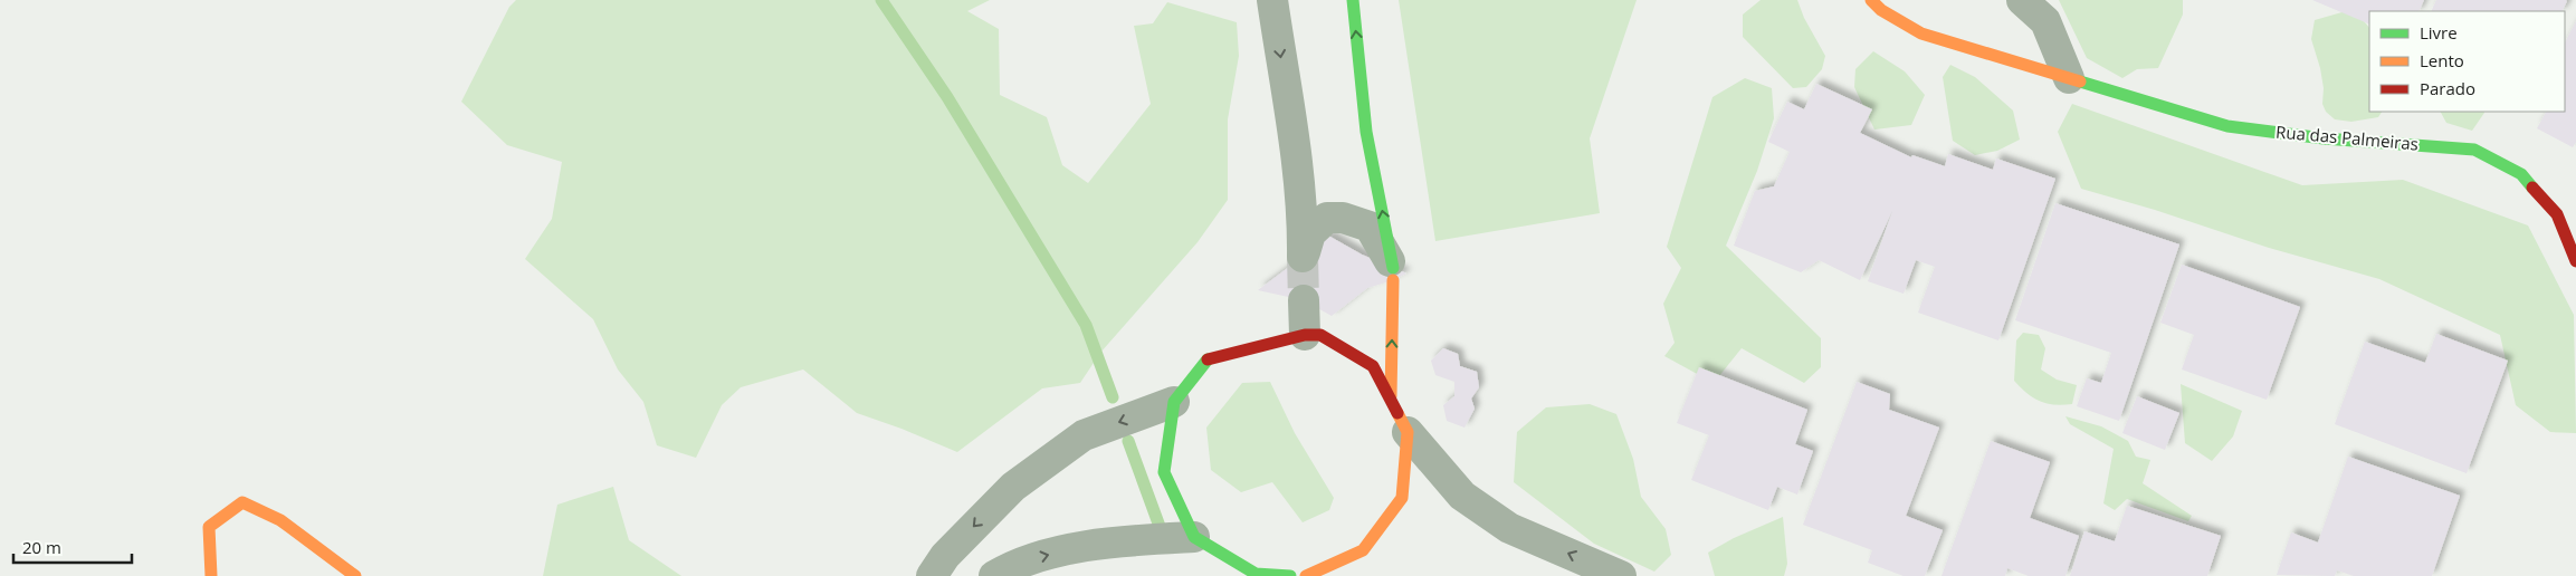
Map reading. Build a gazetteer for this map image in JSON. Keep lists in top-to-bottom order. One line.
{"streets":{"street":["Rua das Palmeiras"]},"legend":["Livre","Lento","Parado"],"scale_bar":"20 m"}
